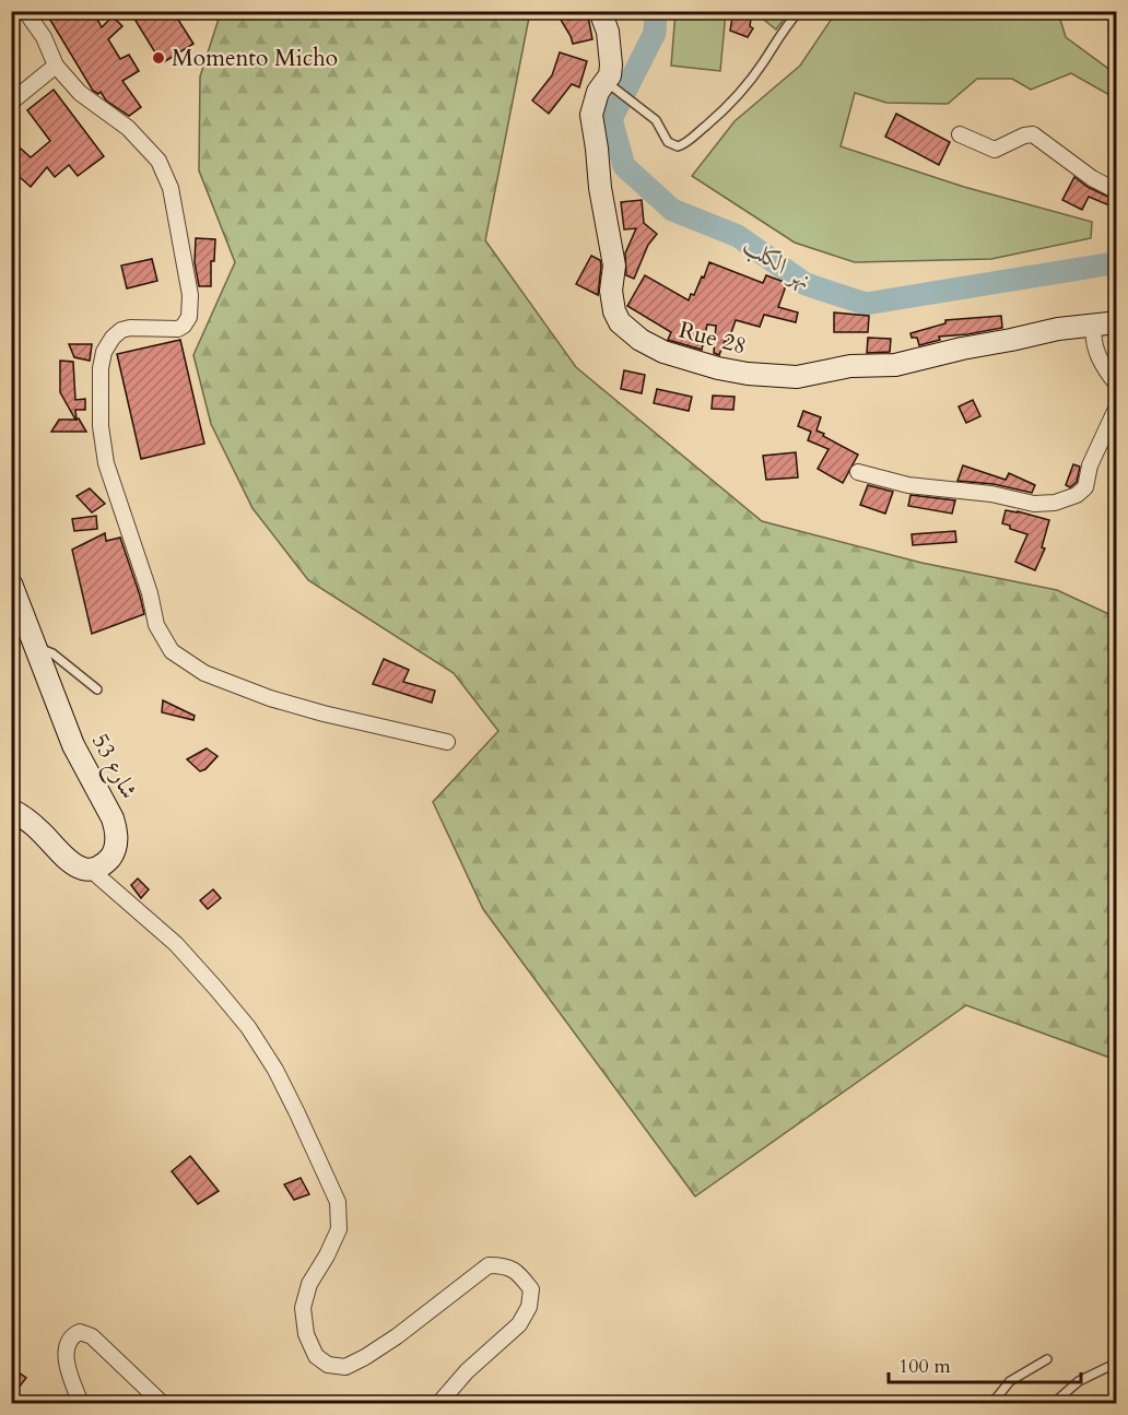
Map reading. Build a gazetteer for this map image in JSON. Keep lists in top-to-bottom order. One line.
{"streets":{"street":["Rue 28","شارع 53"]},"water":["نهر الكلب"],"places":["Momento Micho"],"scale_bar":"100 m"}
